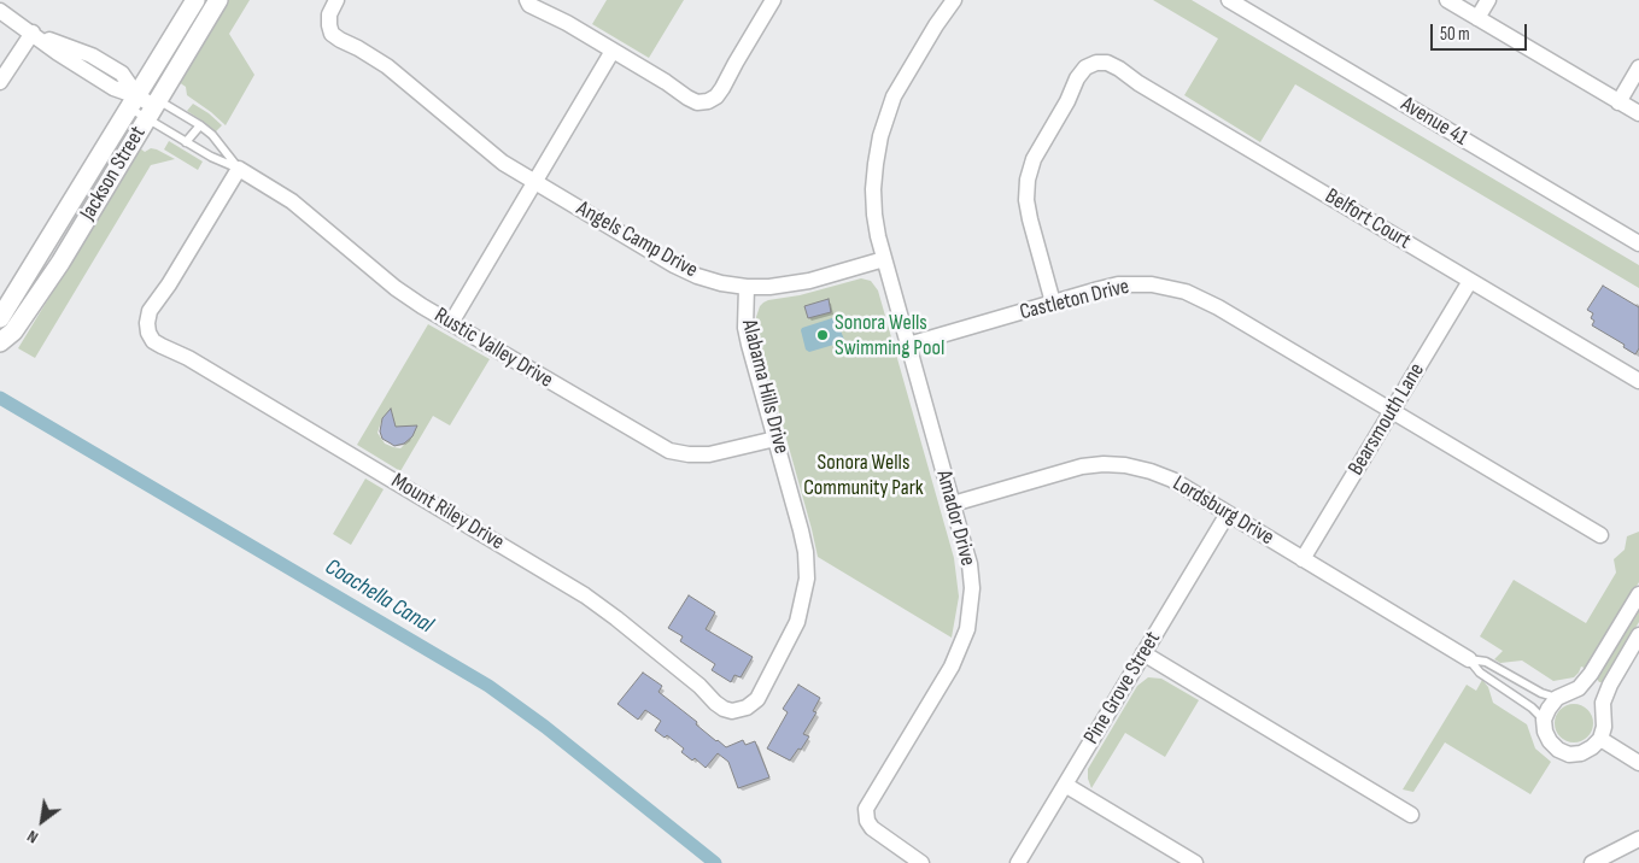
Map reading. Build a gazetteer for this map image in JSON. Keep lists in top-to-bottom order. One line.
{"streets":{"street":["Avenue 41","Jackson Street","Belfort Court","Angels Camp Drive","Castleton Drive","Rustic Valley Drive","Alabama Hills Drive","Bearsmouth Lane","Lordsburg Drive","Mount Riley Drive","Amador Drive","Pine Grove Street"]},"crossings":[["Jackson Street","Rustic Valley Drive"],["Belfort Court","Castleton Drive"],["Belfort Court","Bearsmouth Lane"],["Angels Camp Drive","Alabama Hills Drive"],["Angels Camp Drive","Amador Drive"],["Castleton Drive","Bearsmouth Lane"],["Castleton Drive","Amador Drive"],["Rustic Valley Drive","Alabama Hills Drive"],["Rustic Valley Drive","Mount Riley Drive"],["Alabama Hills Drive","Mount Riley Drive"],["Bearsmouth Lane","Lordsburg Drive"],["Lordsburg Drive","Amador Drive"],["Lordsburg Drive","Pine Grove Street"]],"water":["Coachella Canal"],"parks":["Sonora Wells Community Park"],"places":["Sonora Wells Swimming Pool"],"scale_bar":"50 m","north":"bottom left"}
